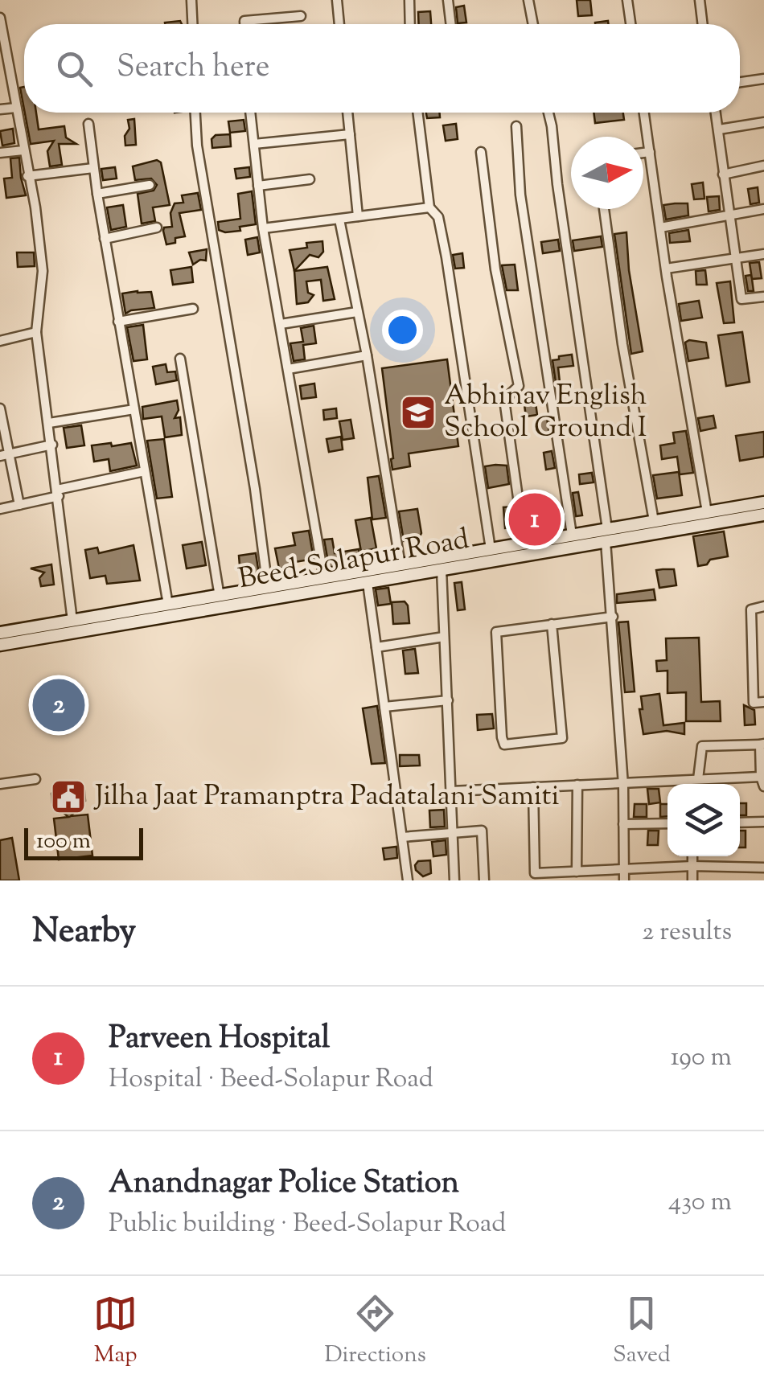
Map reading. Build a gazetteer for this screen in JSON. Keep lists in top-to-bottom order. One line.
{"streets":{"main road":["Beed-Solapur Road"]},"places":{"school or university":["Abhinav English School Ground I"],"public building":["Jilha Jaat Pramanptra Padatalani Samiti"]},"scale_bar":"100 m","north":"right","page":{"search":"Search here","pins":["1","2"],"scale":"100 m","heading":["Nearby","2 results"],"list":[{"mark":"1","name":"Parveen Hospital","note":"Hospital · Beed-Solapur Road","value":"190 m"},{"mark":"2","name":"Anandnagar Police Station","note":"Public building · Beed-Solapur Road","value":"430 m"}],"nav":["Map","Directions","Saved"]}}
